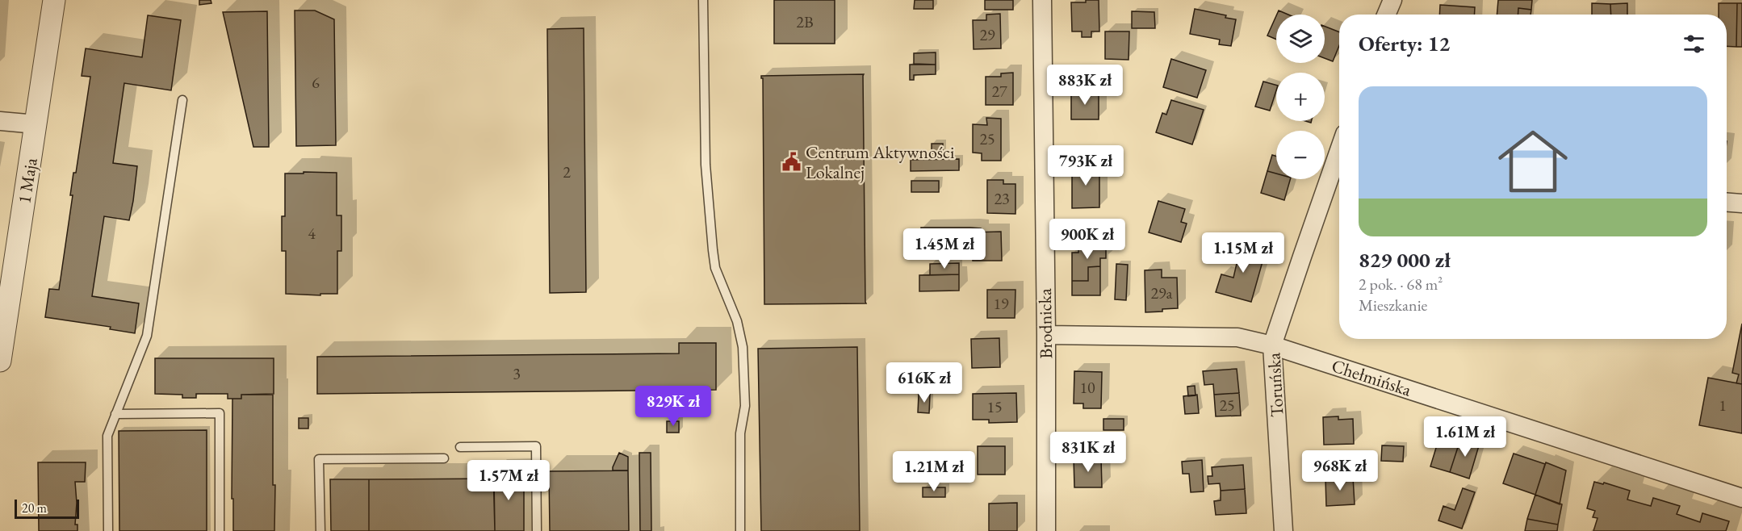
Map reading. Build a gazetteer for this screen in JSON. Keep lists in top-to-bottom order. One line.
{"streets":{"street":["1 Maja","Brodnicka","Chełmińska","Toruńska"]},"crossings":[["Brodnicka","Chełmińska"],["Chełmińska","Toruńska"]],"places":{"public building":["Centrum Aktywności Lokalnej"]},"house_numbers":["2B","29","6","27","25","2","23","4","29a","19","3","10","25","1","15"],"scale_bar":"20 m","page":{"map_buttons":["+","−"],"heading":"Oferty: 12","price":["883K zł","793K zł","900K zł","1.45M zł","1.15M zł","616K zł","829K zł","1.61M zł","831K zł","968K zł","1.21M zł","1.57M zł"],"list":[{"name":"829 000 zł","note":"2 pok. · 68 m² · Mieszkanie"}],"scale":"20 m"}}
